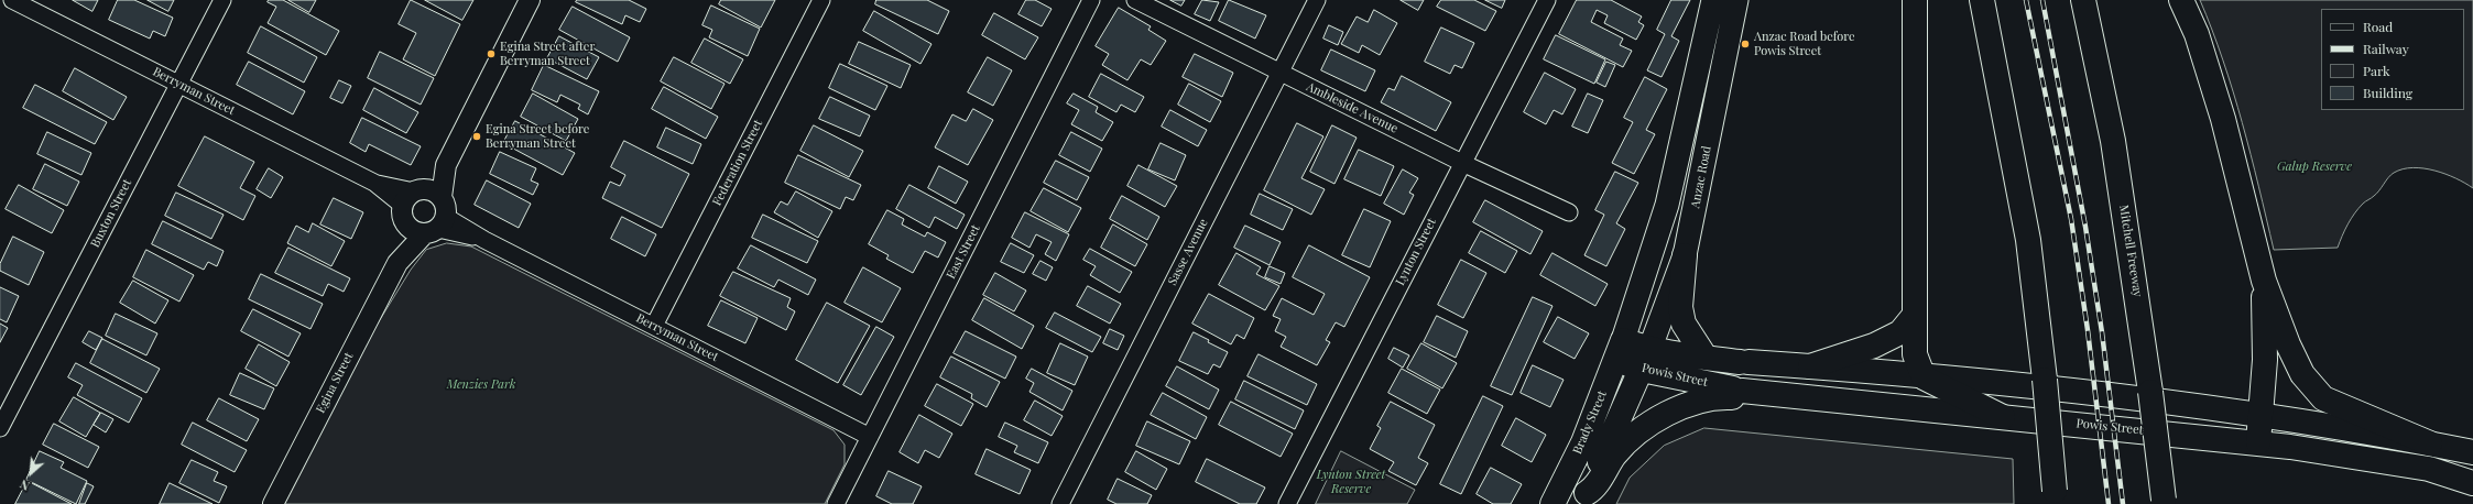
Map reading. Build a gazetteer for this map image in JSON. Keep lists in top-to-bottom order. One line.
{"streets":{"main road":["Anzac Road","Mitchell Freeway","Powis Street","Brady Street"],"street":["Berryman Street","Ambleside Avenue","Federation Street","Buxton Street","East Street","Sasse Avenue","Lynton Street","Egina Street"]},"crossings":[["Berryman Street","Federation Street"],["Berryman Street","Buxton Street"],["Berryman Street","East Street"],["Berryman Street","Egina Street"],["Ambleside Avenue","Sasse Avenue"],["Ambleside Avenue","Lynton Street"],["Anzac Road","Powis Street"],["Anzac Road","Brady Street"],["Powis Street","Brady Street"]],"parks":["Galup Reserve","Menzies Park","Lynton Street Reserve"],"places":["Anzac Road before Powis Street","Egina Street after Berryman Street","Egina Street before Berryman Street"],"legend":["Road","Railway","Park","Building"],"north":"bottom left"}
